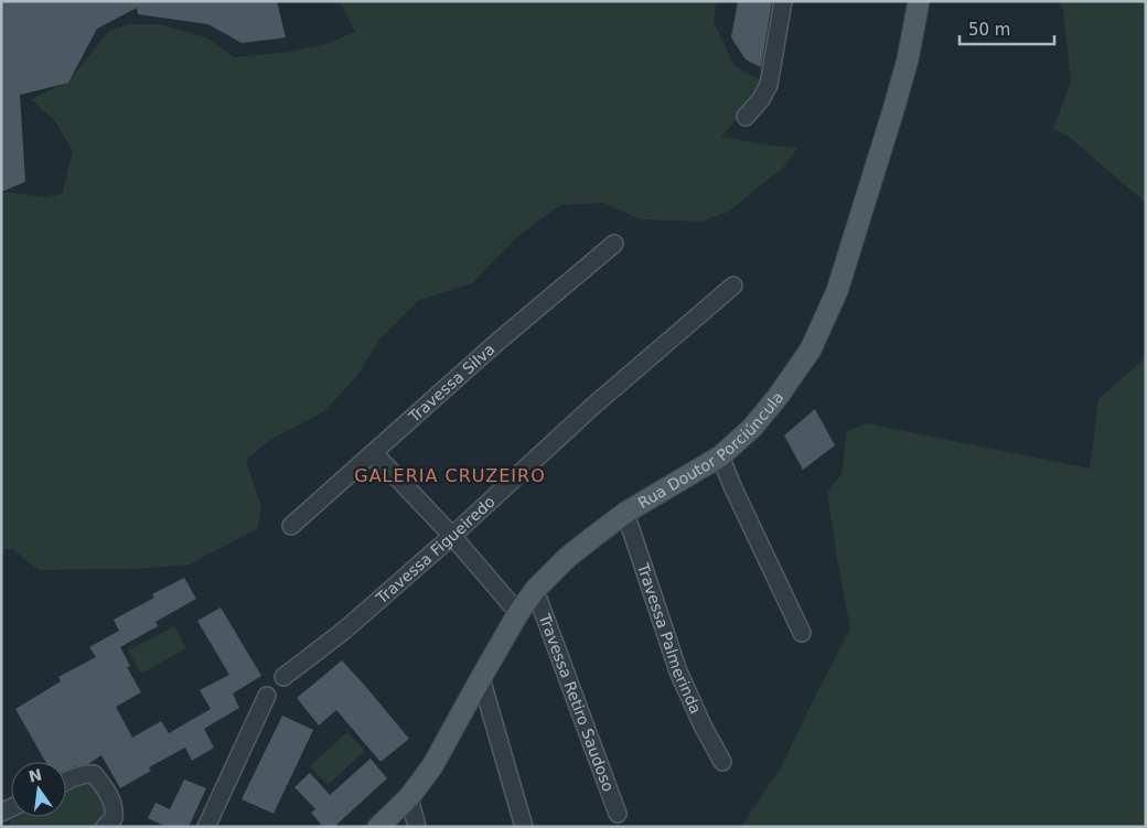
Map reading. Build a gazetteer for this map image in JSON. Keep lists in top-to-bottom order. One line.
{"streets":{"main road":["Rua Doutor Porciúncula"],"street":["Travessa Silva","Travessa Figueiredo","Travessa Palmerinda","Travessa Retiro Saudoso"]},"crossings":[["Rua Doutor Porciúncula","Travessa Palmerinda"],["Rua Doutor Porciúncula","Travessa Retiro Saudoso"]],"districts":["GALERIA CRUZEIRO"],"scale_bar":"50 m","north":"top"}
